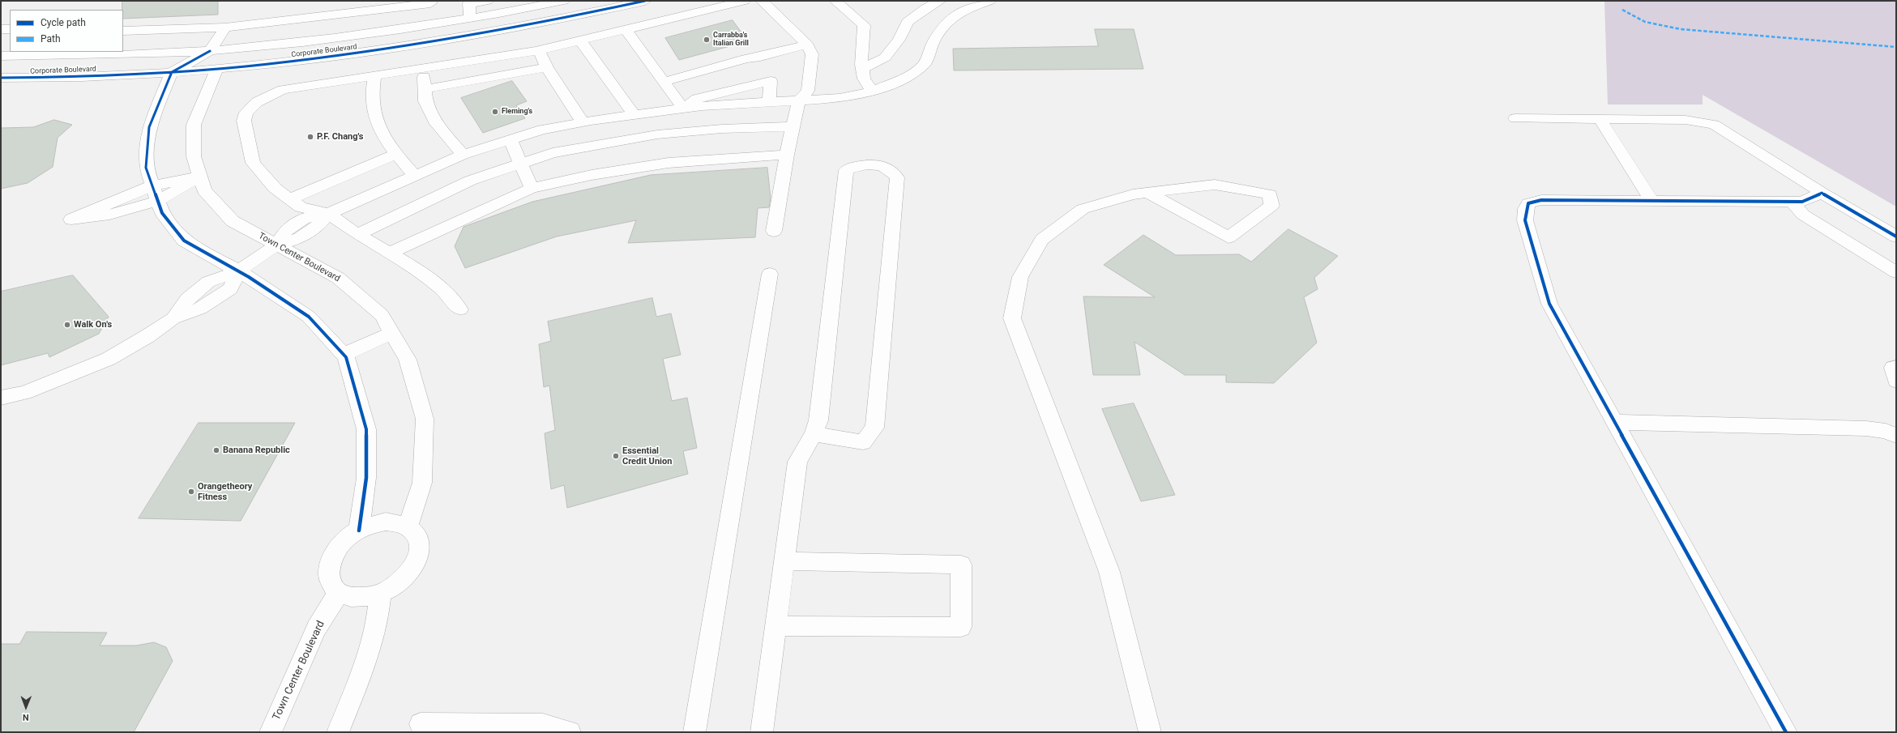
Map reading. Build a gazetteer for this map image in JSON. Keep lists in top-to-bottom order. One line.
{"streets":{"street":["Corporate Boulevard","Town Center Boulevard"]},"crossings":[["Corporate Boulevard","Town Center Boulevard"]],"places":["Carrabba's Italian Grill","Fleming's","P.F. Chang's","Walk On's","Banana Republic","Essential Credit Union","Orangetheory Fitness"],"legend":["Cycle path","Path"],"north":"bottom"}
